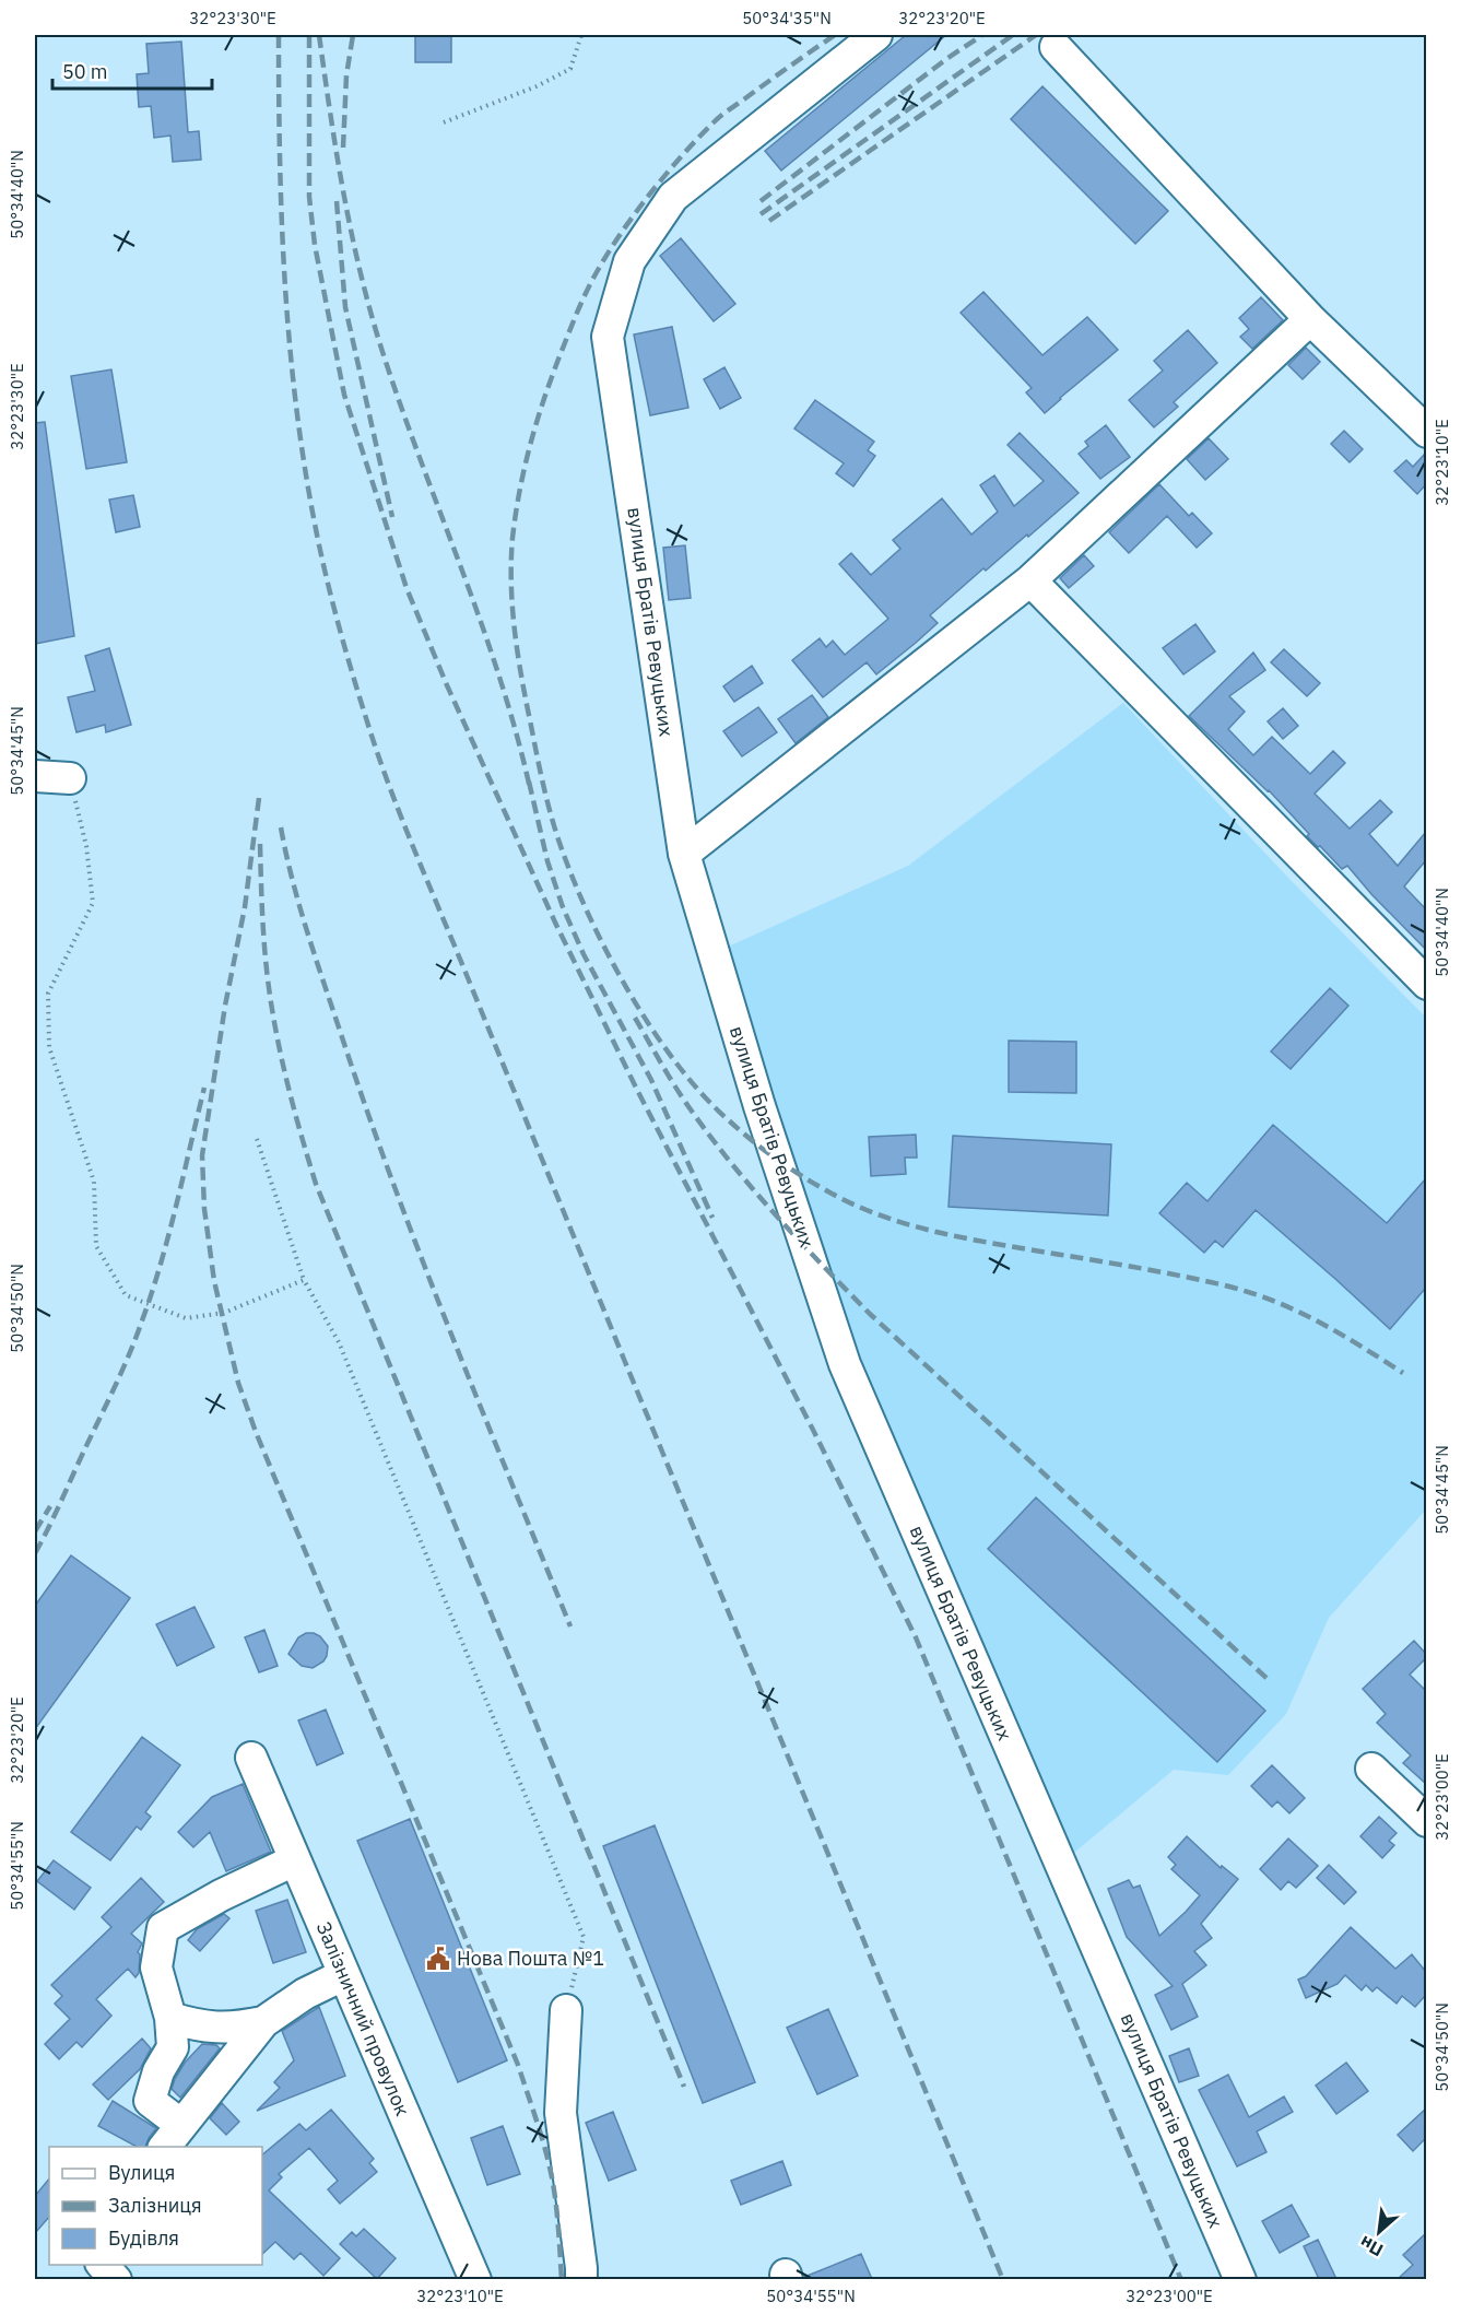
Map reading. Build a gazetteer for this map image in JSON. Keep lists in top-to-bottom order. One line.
{"streets":{"street":["вулиця Братів Ревуцьких","Залізничний провулок"]},"places":{"public building":["Нова Пошта №1"]},"legend":["Вулиця","Залізниця","Будівля"],"scale_bar":"50 m","north":"bottom left","coordinates":["32°23'30\"E","50°34'35\"N","32°23'20\"E","50°34'40\"N","32°23'10\"E","50°34'45\"N","50°34'50\"N","32°23'00\"E","50°34'55\"N"]}
